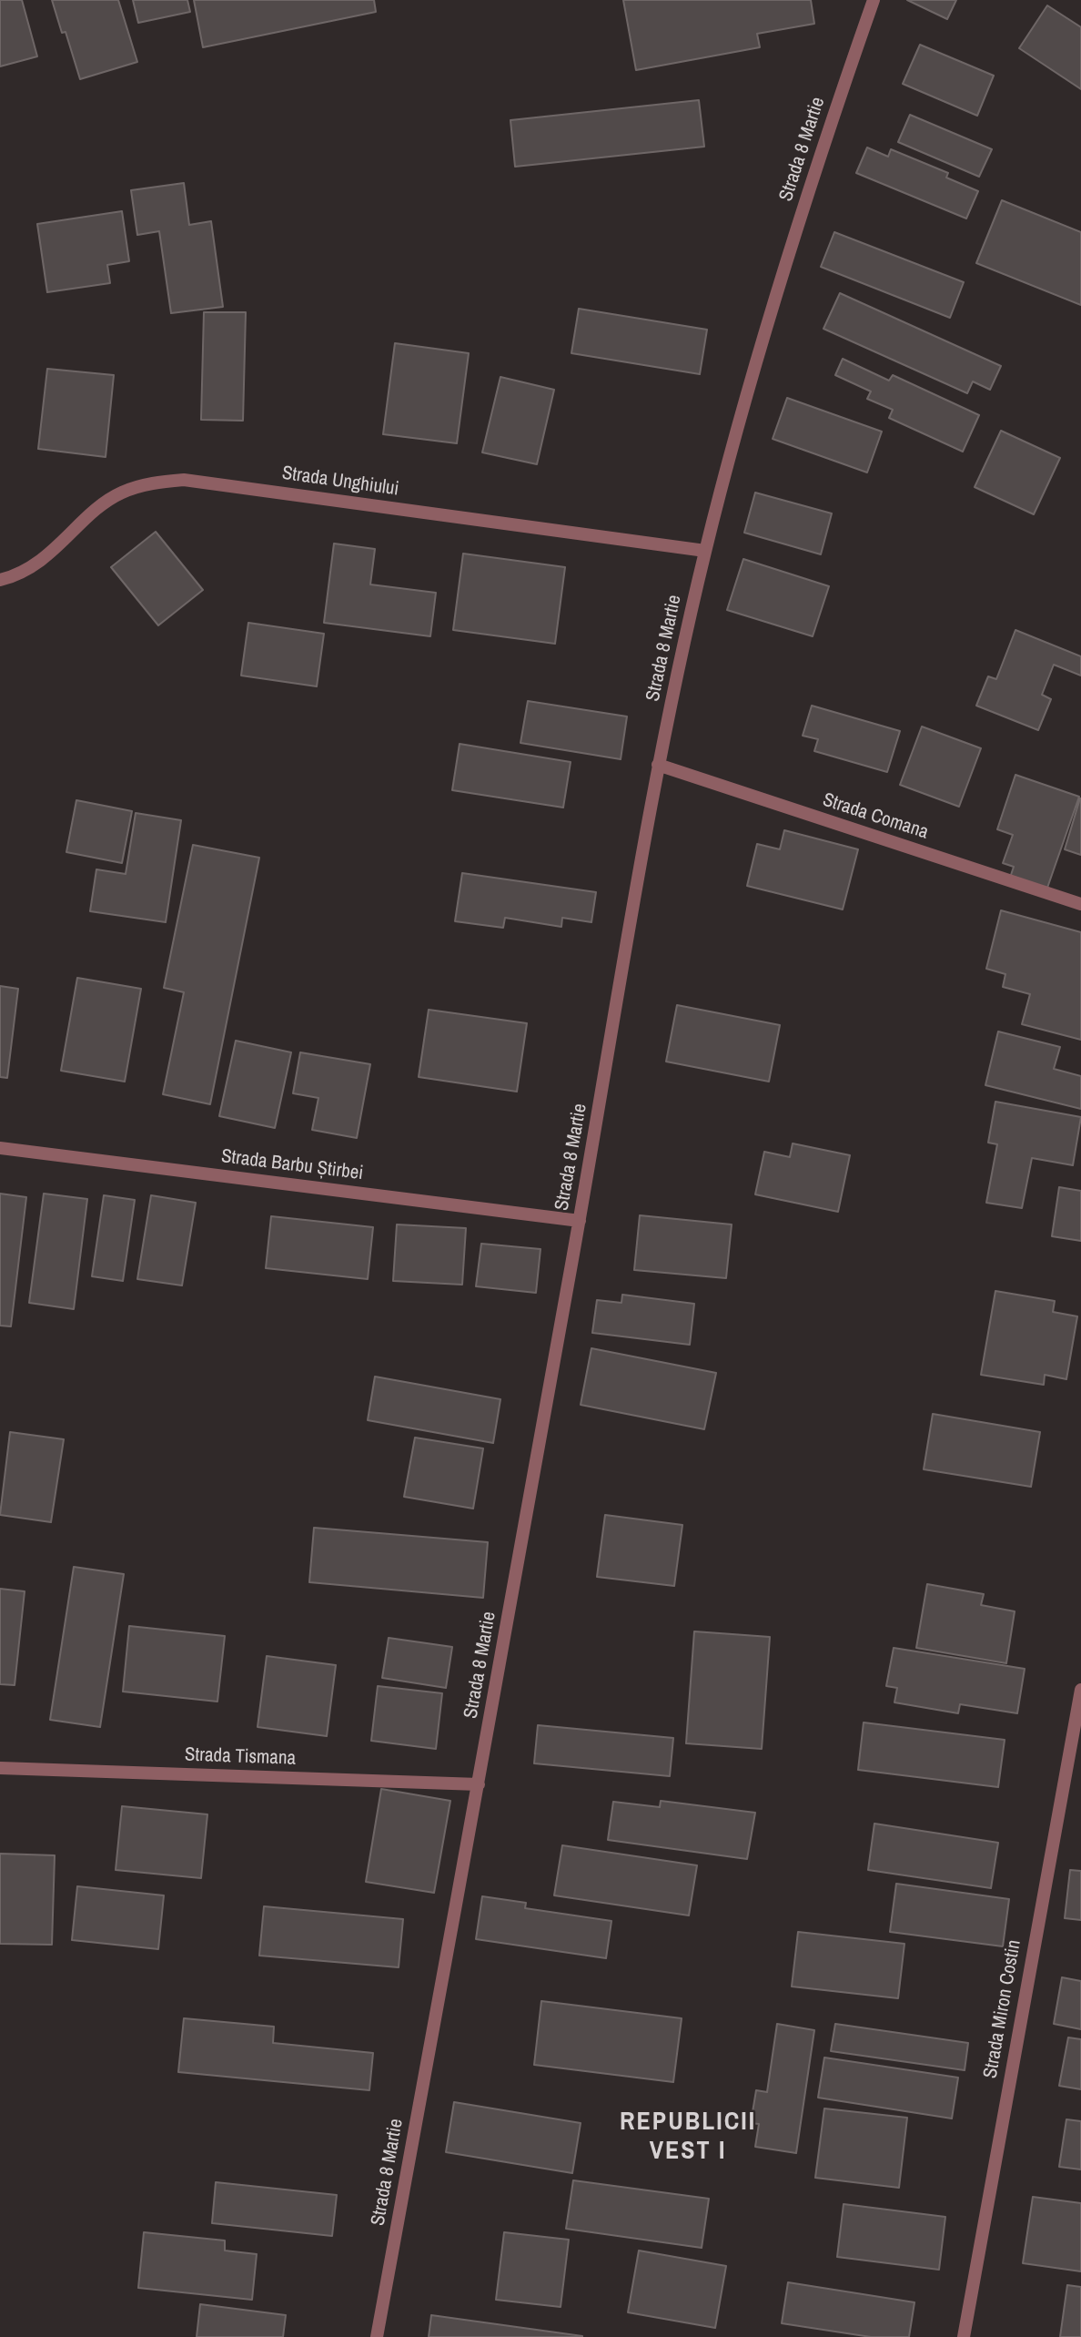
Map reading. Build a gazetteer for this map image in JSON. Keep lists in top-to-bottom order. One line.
{"streets":{"street":["Strada 8 Martie","Strada Unghiului","Strada Comana","Strada Barbu Știrbei","Strada Tismana","Strada Miron Costin"]},"crossings":[["Strada 8 Martie","Strada Unghiului"],["Strada 8 Martie","Strada Comana"],["Strada 8 Martie","Strada Barbu Știrbei"],["Strada 8 Martie","Strada Tismana"]],"districts":["REPUBLICII VEST I"]}
